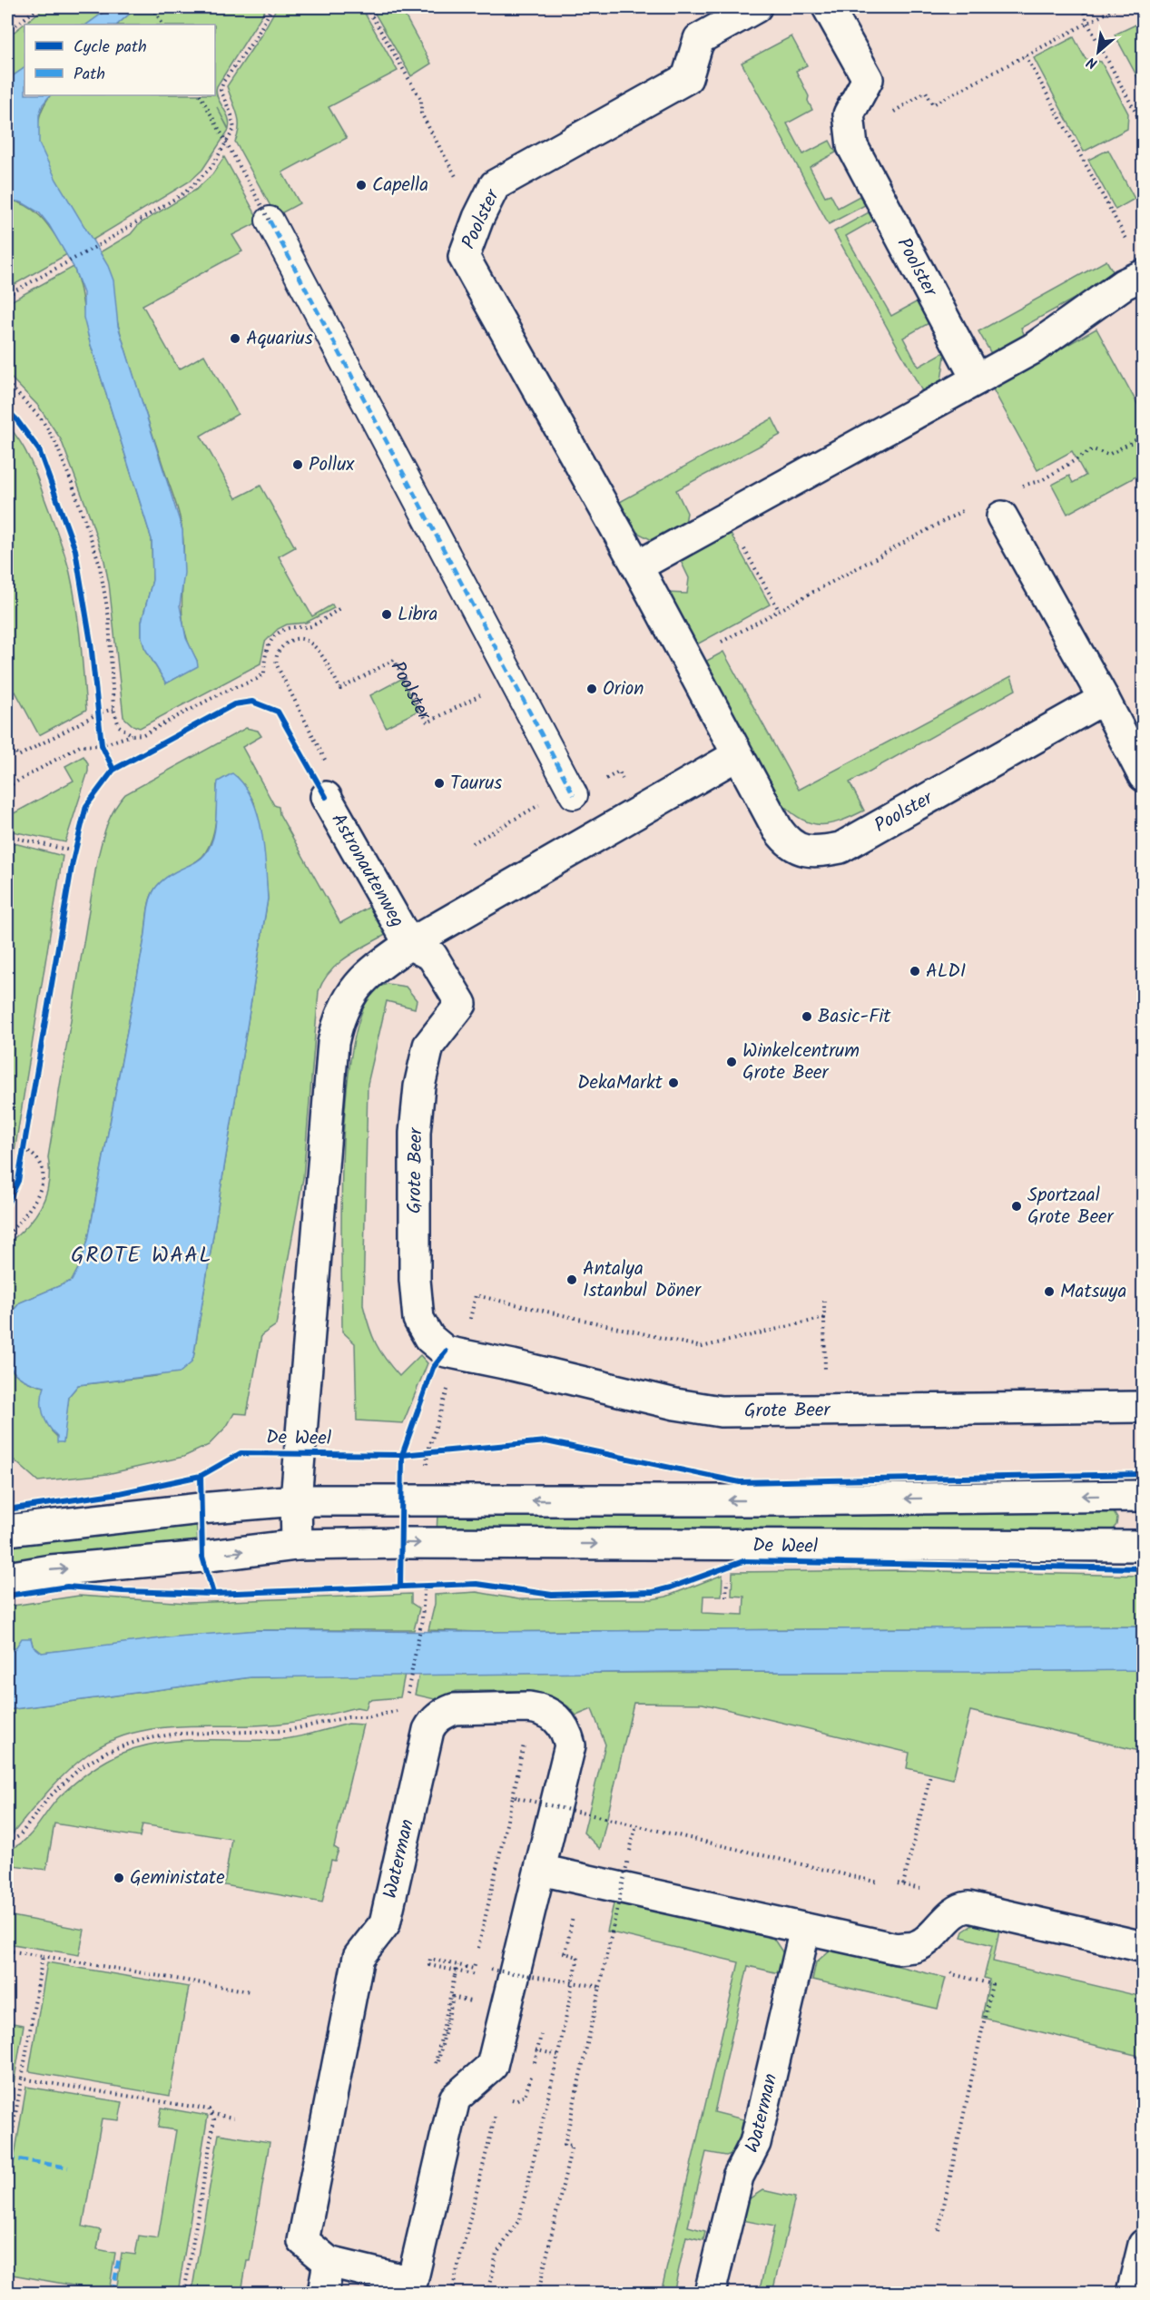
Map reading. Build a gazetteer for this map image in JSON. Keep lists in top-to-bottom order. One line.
{"streets":{"street":["Poolster","Astronautenweg","Grote Beer","De Weel","Waterman"]},"crossings":[["Astronautenweg","Grote Beer"]],"districts":["GROTE WAAL"],"places":["Capella","Aquarius","Pollux","Libra","Orion","Taurus","ALDI","Basic-Fit","Winkelcentrum Grote Beer","DekaMarkt","Sportzaal Grote Beer","Antalya Istanbul Döner","Matsuya","Geministate"],"legend":["Cycle path","Path"],"north":"bottom left"}
